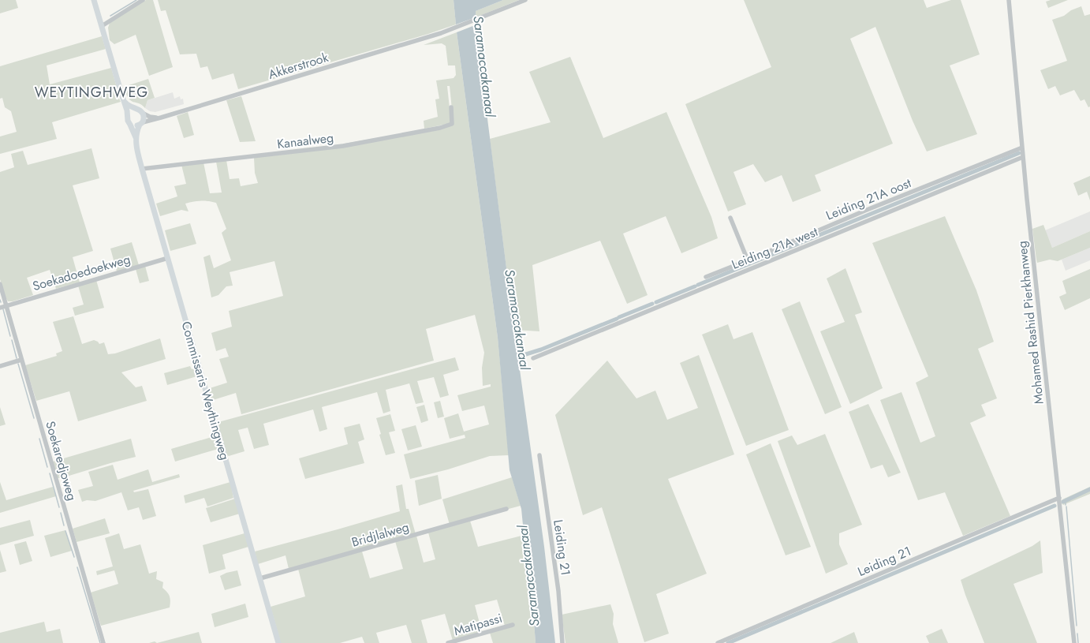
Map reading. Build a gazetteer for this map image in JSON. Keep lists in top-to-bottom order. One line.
{"streets":{"main road":["Commissaris Weythingweg"],"street":["Akkerstrook","Kanaalweg","Leiding 21A oost","Leiding 21A west","Soekadoedoekweg","Mohamed Rashid Pierkhanweg","Soekaredjoweg","Bridjlalweg","Leiding 21","Matipassi"]},"crossings":[["Akkerstrook","Commissaris Weythingweg"],["Kanaalweg","Commissaris Weythingweg"],["Leiding 21A oost","Mohamed Rashid Pierkhanweg"],["Leiding 21A west","Mohamed Rashid Pierkhanweg"],["Soekadoedoekweg","Commissaris Weythingweg"],["Soekadoedoekweg","Soekaredjoweg"],["Mohamed Rashid Pierkhanweg","Leiding 21"],["Commissaris Weythingweg","Bridjlalweg"]],"districts":["WEYTINGHWEG"],"water":["Saramaccakanaal"]}
